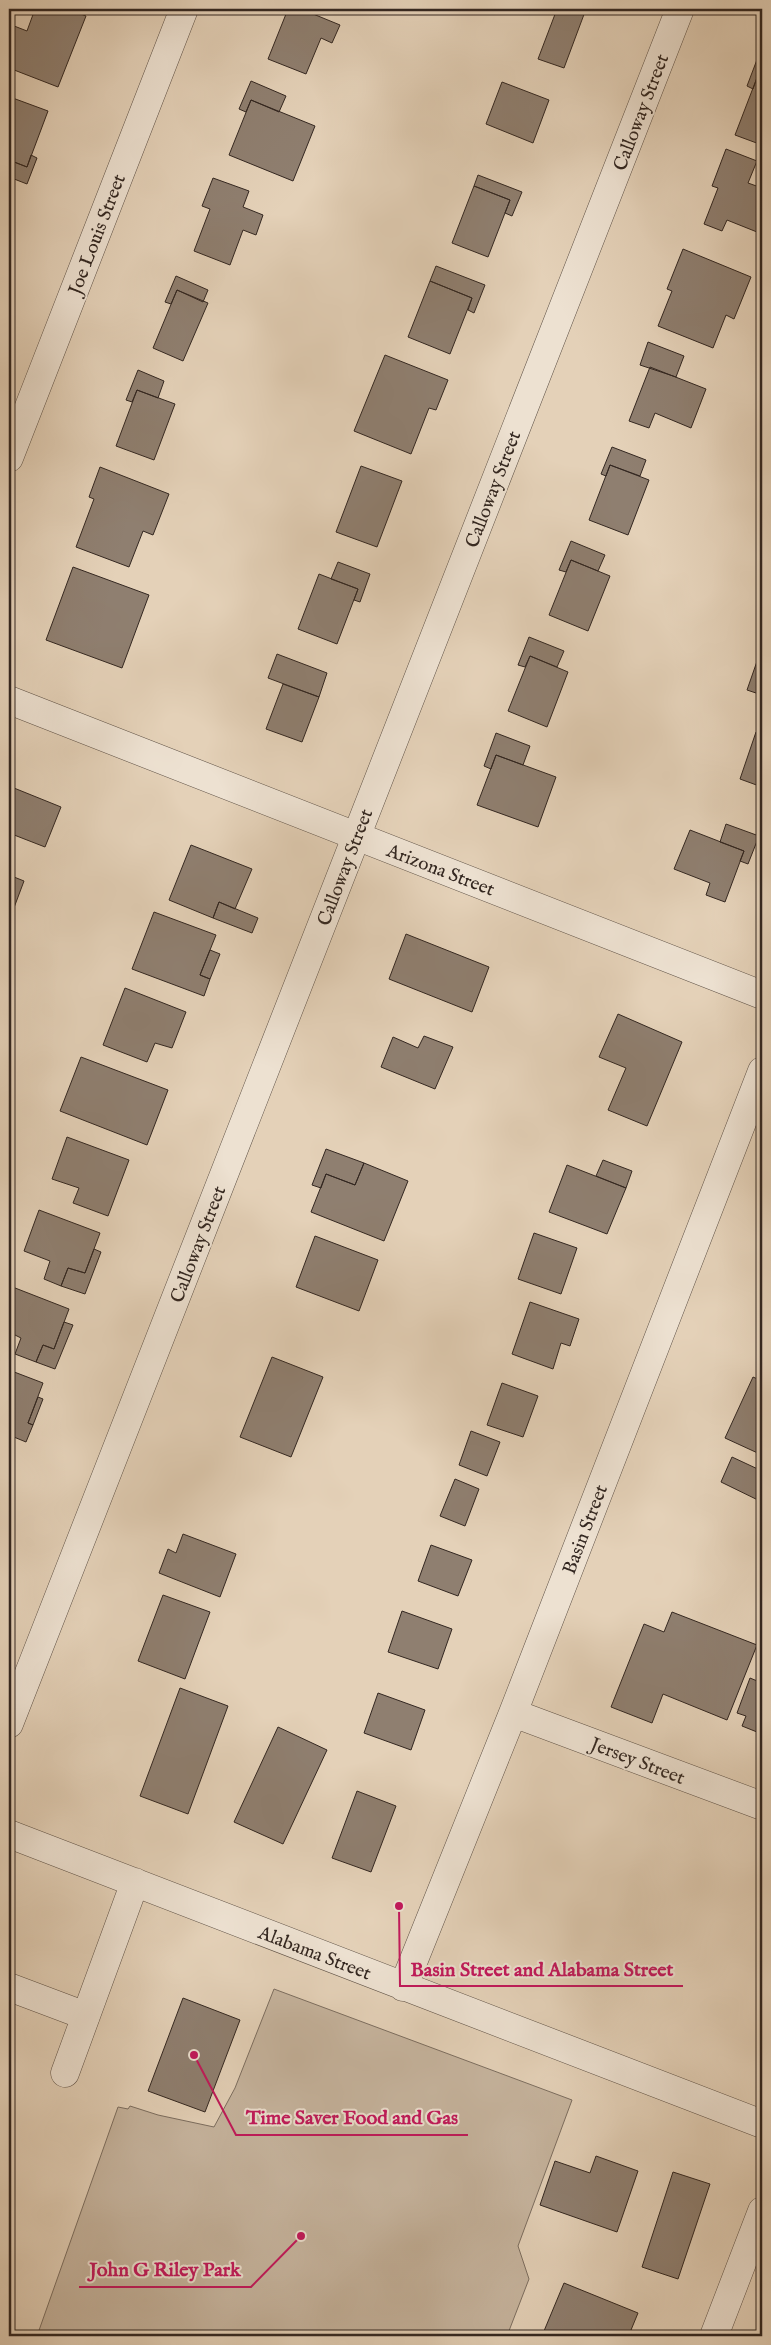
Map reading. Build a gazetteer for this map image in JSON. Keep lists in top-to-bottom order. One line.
{"streets":{"street":["Calloway Street","Joe Louis Street","Arizona Street","Basin Street","Jersey Street","Alabama Street"]},"crossings":[["Calloway Street","Arizona Street"],["Basin Street","Jersey Street"],["Basin Street","Alabama Street"]],"places":["Basin Street and Alabama Street","Time Saver Food and Gas","John G Riley Park"]}
